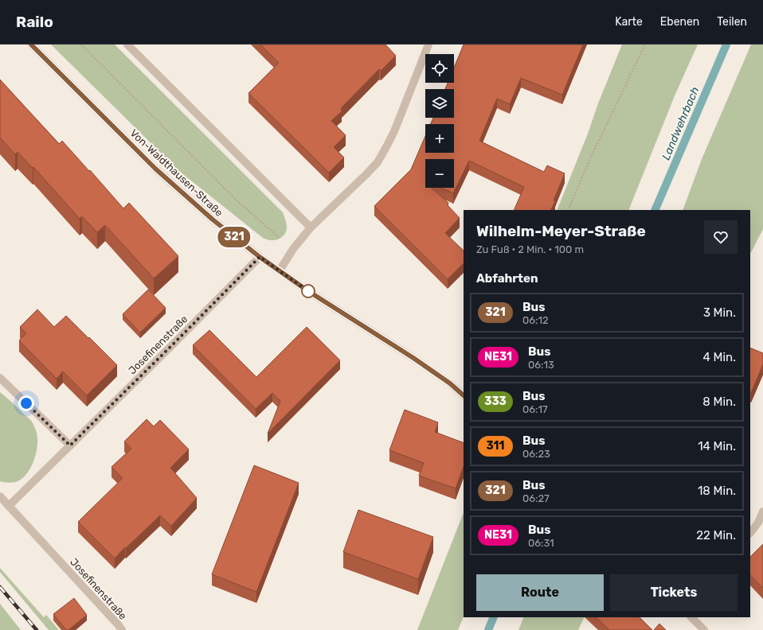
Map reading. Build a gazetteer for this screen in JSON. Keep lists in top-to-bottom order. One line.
{"streets":{"street":["Von-Waldthausen-Straße","Josefinenstraße"]},"crossings":[["Von-Waldthausen-Straße","Josefinenstraße"]],"water":["Landwehrbach"],"lines":["bus line 321"],"page":{"header":"Railo","nav":["Karte","Ebenen","Teilen"],"on_map":"321","map_buttons":["+","−"],"heading":[["Wilhelm-Meyer-Straße","Zu Fuß · 2 Min. · 100 m"],"Abfahrten"],"list":[{"mark":"321","name":"Bus","note":"06:12","value":"3 Min."},{"mark":"NE31","name":"Bus","note":"06:13","value":"4 Min."},{"mark":"333","name":"Bus","note":"06:17","value":"8 Min."},{"mark":"311","name":"Bus","note":"06:23","value":"14 Min."},{"mark":"321","name":"Bus","note":"06:27","value":"18 Min."},{"mark":"NE31","name":"Bus","note":"06:31","value":"22 Min."}],"buttons":["Route","Tickets"]}}
